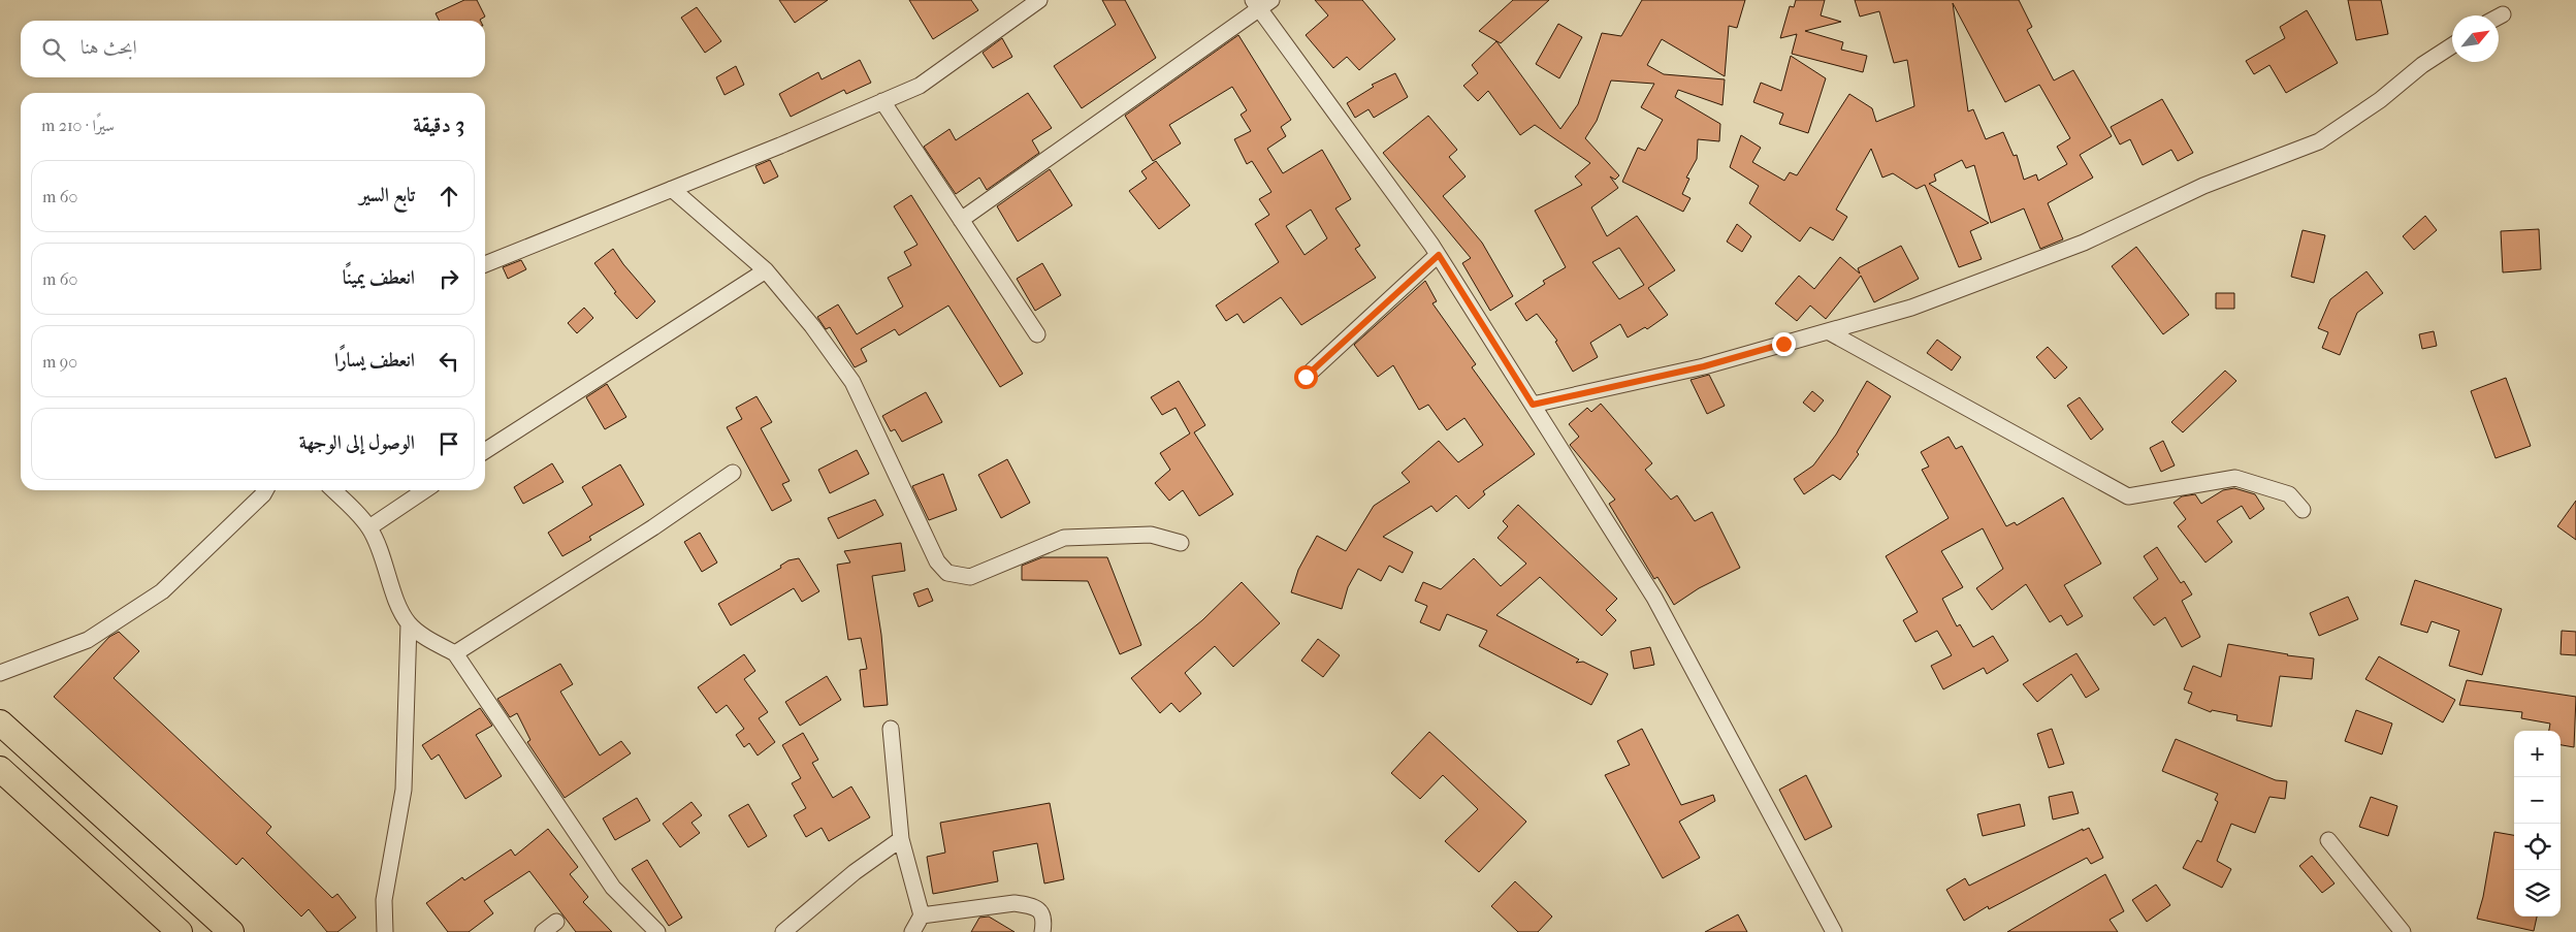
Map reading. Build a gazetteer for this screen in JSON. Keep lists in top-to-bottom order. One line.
{"north":"top right","page":{"search":"ابحث هنا","heading":["3 دقيقة","سيرًا · 210 m"],"list":[["تابع السير","60 m"],["انعطف يمينًا","60 m"],["انعطف يسارًا","90 m"],"الوصول إلى الوجهة"],"map_buttons":["+","−"]}}
